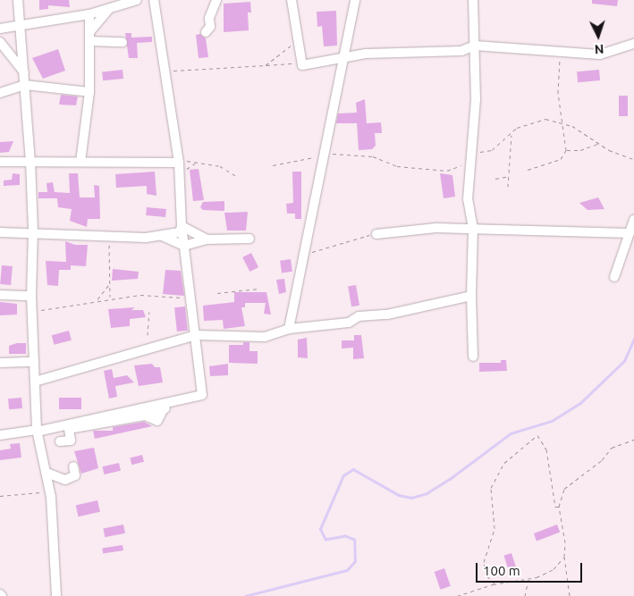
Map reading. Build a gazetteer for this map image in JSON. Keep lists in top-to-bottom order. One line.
{"scale_bar":"100 m","north":"bottom"}
